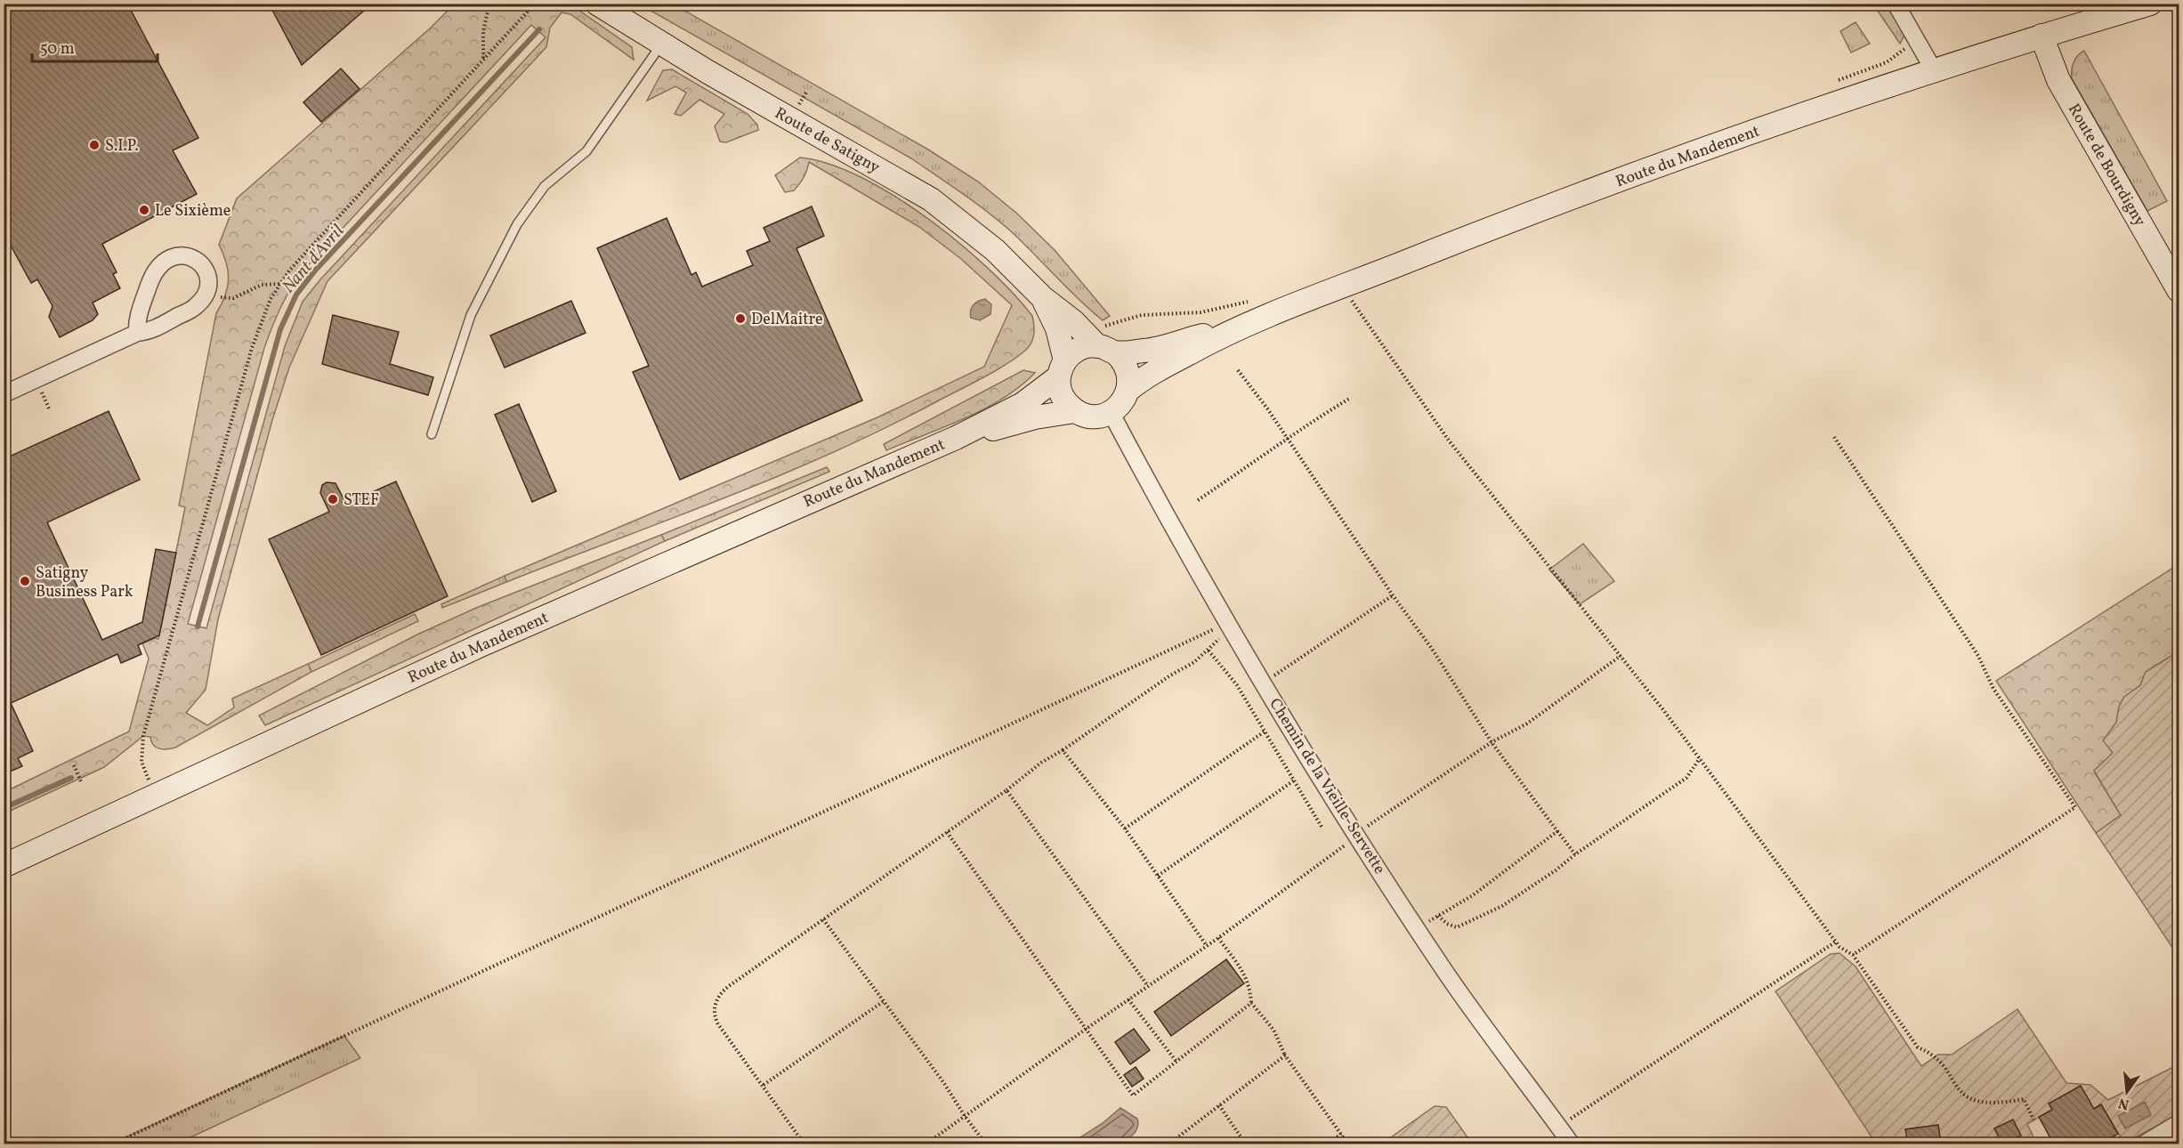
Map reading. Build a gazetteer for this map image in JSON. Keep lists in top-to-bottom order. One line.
{"streets":{"main road":["Route de Satigny","Route du Mandement","Route de Bourdigny"],"street":["Chemin de la Vieille-Servette"]},"crossings":[["Route de Satigny","Route du Mandement"],["Route de Satigny","Chemin de la Vieille-Servette"],["Route du Mandement","Route de Bourdigny"],["Route du Mandement","Chemin de la Vieille-Servette"]],"water":["Nant d'Avril"],"places":["S.I.P.","Le Sixième","DelMaitre","STEF","Satigny Business Park"],"scale_bar":"50 m","north":"bottom"}
